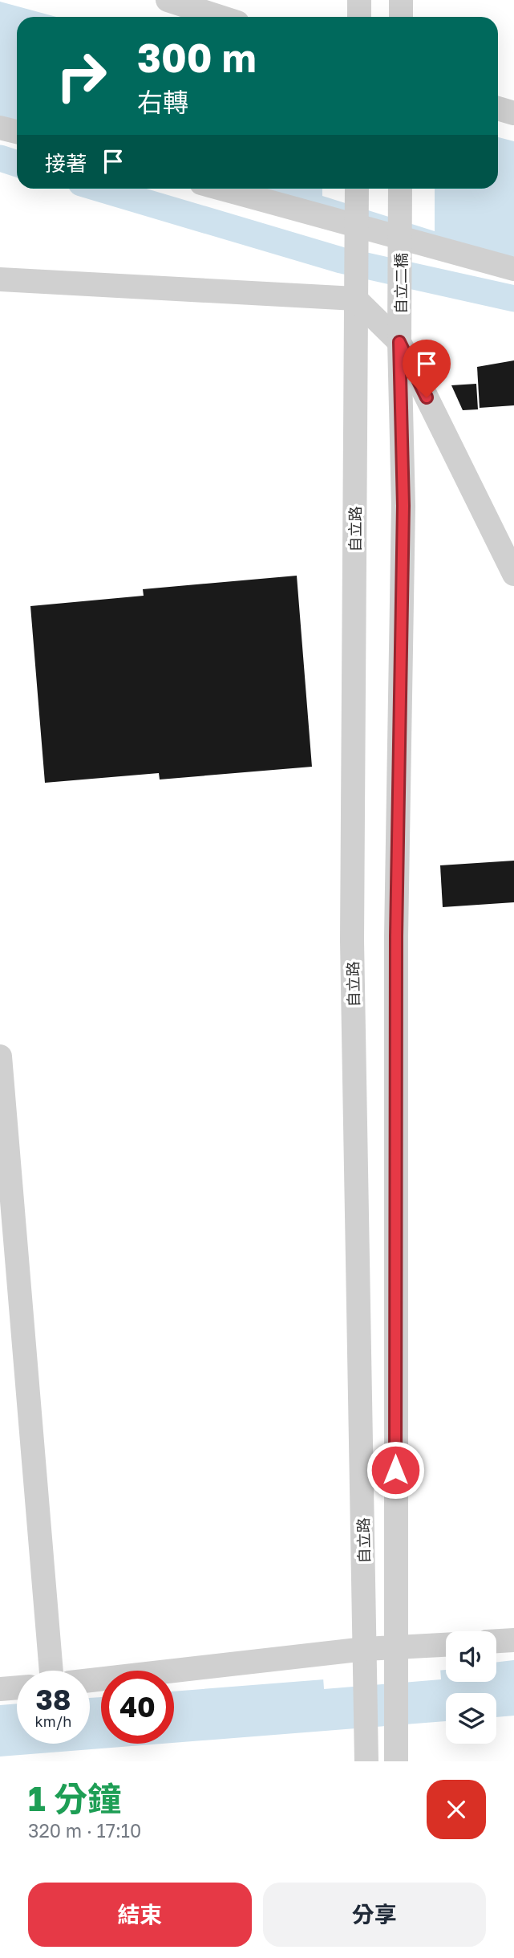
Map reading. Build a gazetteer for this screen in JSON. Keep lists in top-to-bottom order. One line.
{"streets":{"street":["自立二橋","自立路"]},"crossings":[["自立二橋","自立路"]],"page":{"turn":["300 m","右轉"],"then":"接著","speed":"38 km/h","limit":"40","heading":["1 分鐘","320 m · 17:10"],"buttons":["結束","分享"]}}
